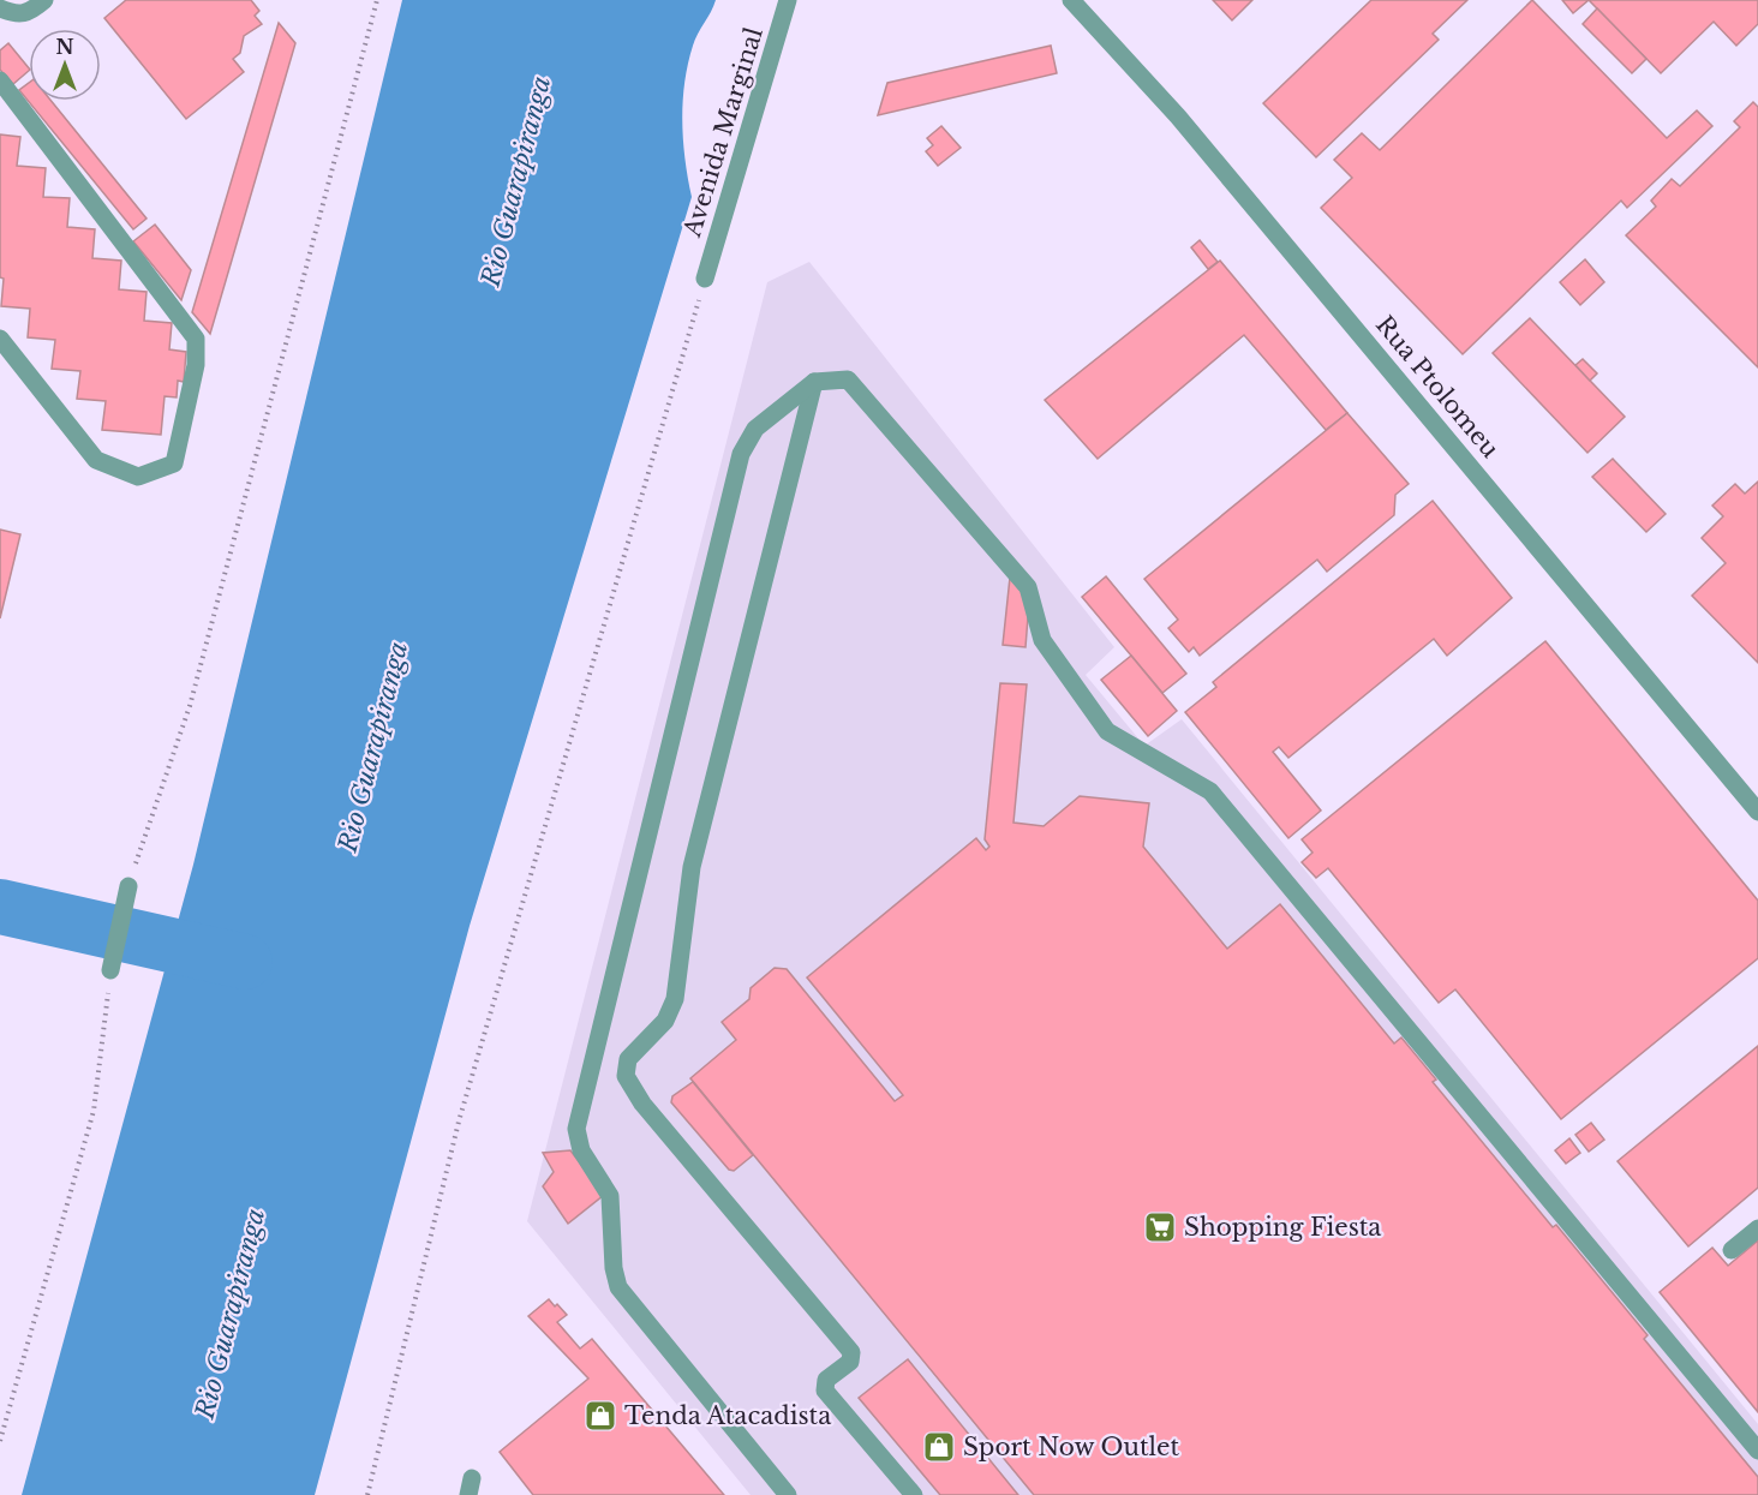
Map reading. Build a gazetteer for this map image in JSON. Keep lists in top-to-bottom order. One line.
{"streets":{"street":["Avenida Marginal","Rua Ptolomeu"]},"water":["Rio Guarapiranga"],"places":{"supermarket":["Shopping Fiesta"],"shop":["Tenda Atacadista","Sport Now Outlet"]},"north":"top"}
